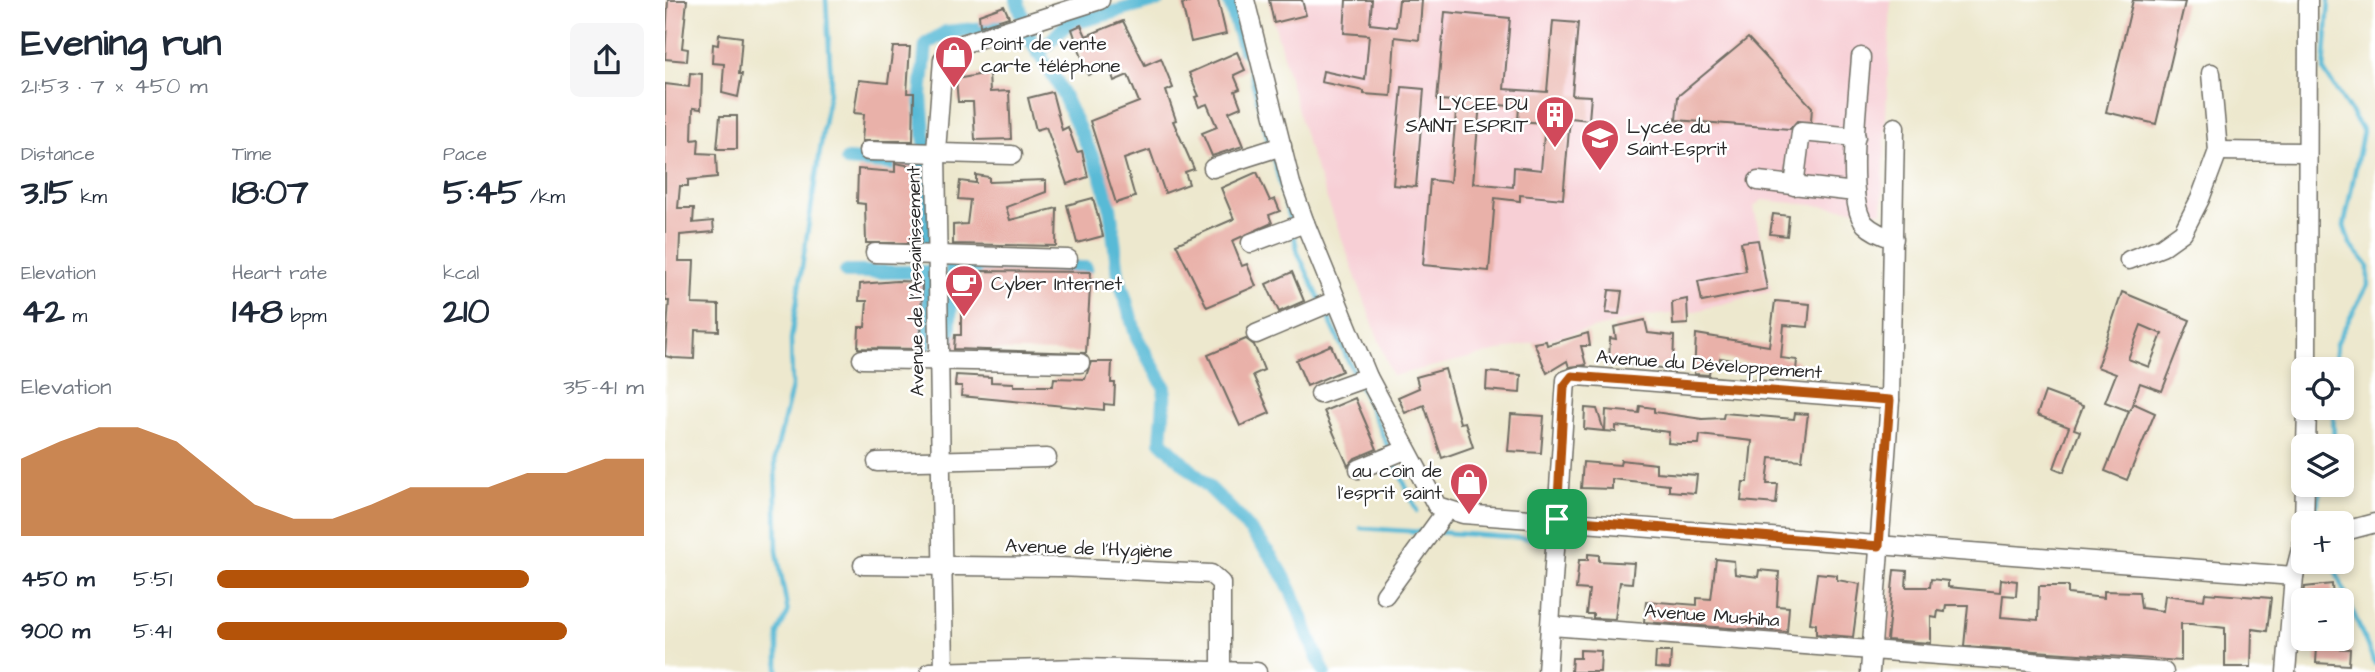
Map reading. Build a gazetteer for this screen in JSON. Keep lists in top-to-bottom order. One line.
{"streets":{"street":["Avenue de l'Assainissement","Avenue du Développement","Avenue de l'Hygiène","Avenue Mushiha"]},"crossings":[["Avenue de l'Assainissement","Avenue de l'Hygiène"],["Avenue du Développement","Avenue Mushiha"]],"places":{"shop":["Point de vente carte téléphone","au coin de l'esprit saint"],"building":["LYCEE DU SAINT ESPRIT"],"school or university":["Lycée du Saint-Esprit"],"cafe":["Cyber Internet"]},"page":{"heading":["Evening run","21:53 · 7 × 450 m"],"stats":[["Distance","3.15 km"],["Time","18:07"],["Pace","5:45 /km"],["Elevation","42 m"],["Heart rate","148 bpm"],["kcal","210"]],"chart":["Elevation","35–41 m"],"map_buttons":["+","−"],"list":[{"name":"450 m","note":"5:51"},{"name":"900 m","note":"5:41"}]}}
